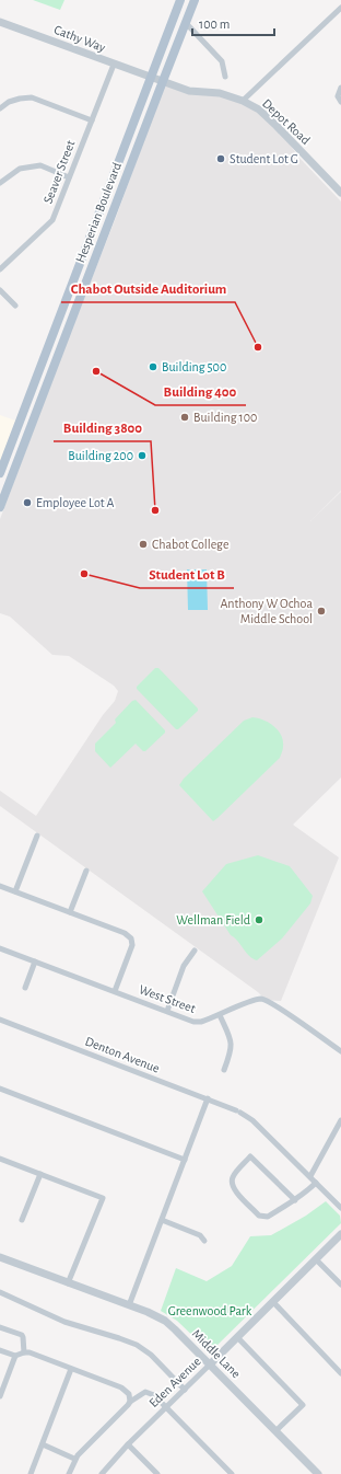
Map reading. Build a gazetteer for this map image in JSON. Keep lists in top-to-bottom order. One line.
{"streets":{"main road":["Hesperian Boulevard"],"street":["Cathy Way","Depot Road","Seaver Street","West Street","Denton Avenue","Middle Lane","Eden Avenue"]},"crossings":[["Cathy Way","Depot Road"],["Cathy Way","Seaver Street"],["Cathy Way","Hesperian Boulevard"],["Depot Road","Hesperian Boulevard"],["Middle Lane","Eden Avenue"]],"parks":["Greenwood Park"],"places":["Student Lot G","Chabot Outside Auditorium","Building 500","Building 400","Building 100","Building 200","Employee Lot A","Building 3800","Chabot College","Student Lot B","Anthony W Ochoa Middle School","Wellman Field"],"scale_bar":"100 m"}
